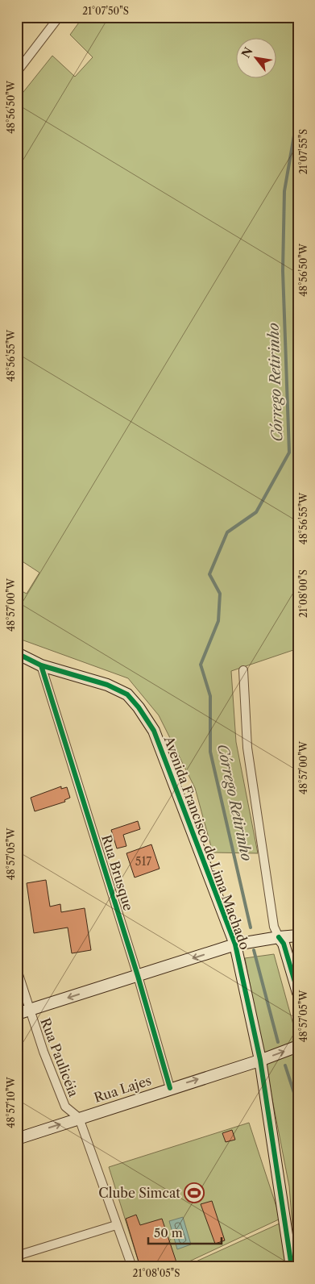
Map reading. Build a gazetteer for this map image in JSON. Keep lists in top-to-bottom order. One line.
{"streets":{"street":["Avenida Francisco de Lima Machado","Rua Brusque","Rua Paulicéia","Rua Lajes"]},"crossings":[["Avenida Francisco de Lima Machado","Rua Brusque"],["Avenida Francisco de Lima Machado","Rua Lajes"],["Rua Brusque","Rua Lajes"],["Rua Paulicéia","Rua Lajes"]],"one_way":["Rua Lajes"],"water":["Córrego Retirinho"],"places":{"sports":["Clube Simcat"]},"house_numbers":["517"],"scale_bar":"50 m","north":"top left","coordinates":["21°07'50\"S","48°56'50\"W","21°07'55\"S","48°56'55\"W","21°08'00\"S","48°57'00\"W","48°57'05\"W","48°57'10\"W","21°08'05\"S"]}
